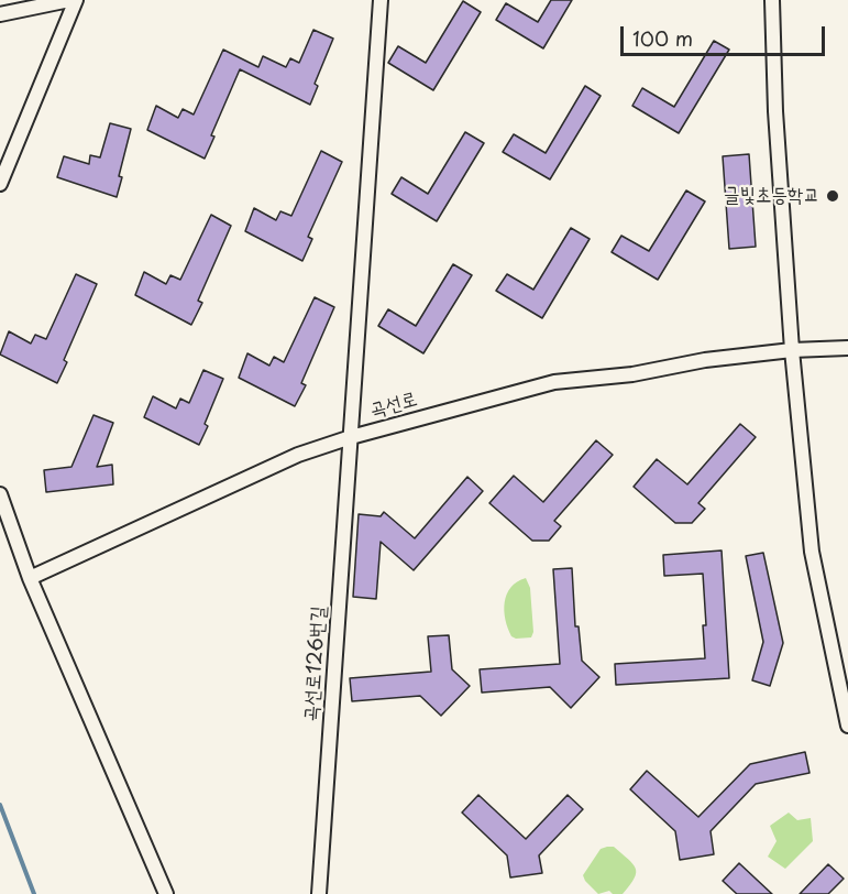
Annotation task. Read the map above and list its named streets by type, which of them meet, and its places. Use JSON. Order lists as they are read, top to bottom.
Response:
{
  "streets": {
    "street": ["곡선로", "곡선로126번길"]
  },
  "crossings": [
    ["곡선로", "곡선로126번길"]
  ],
  "places": ["글빛초등학교"],
  "scale_bar": "100 m"
}
